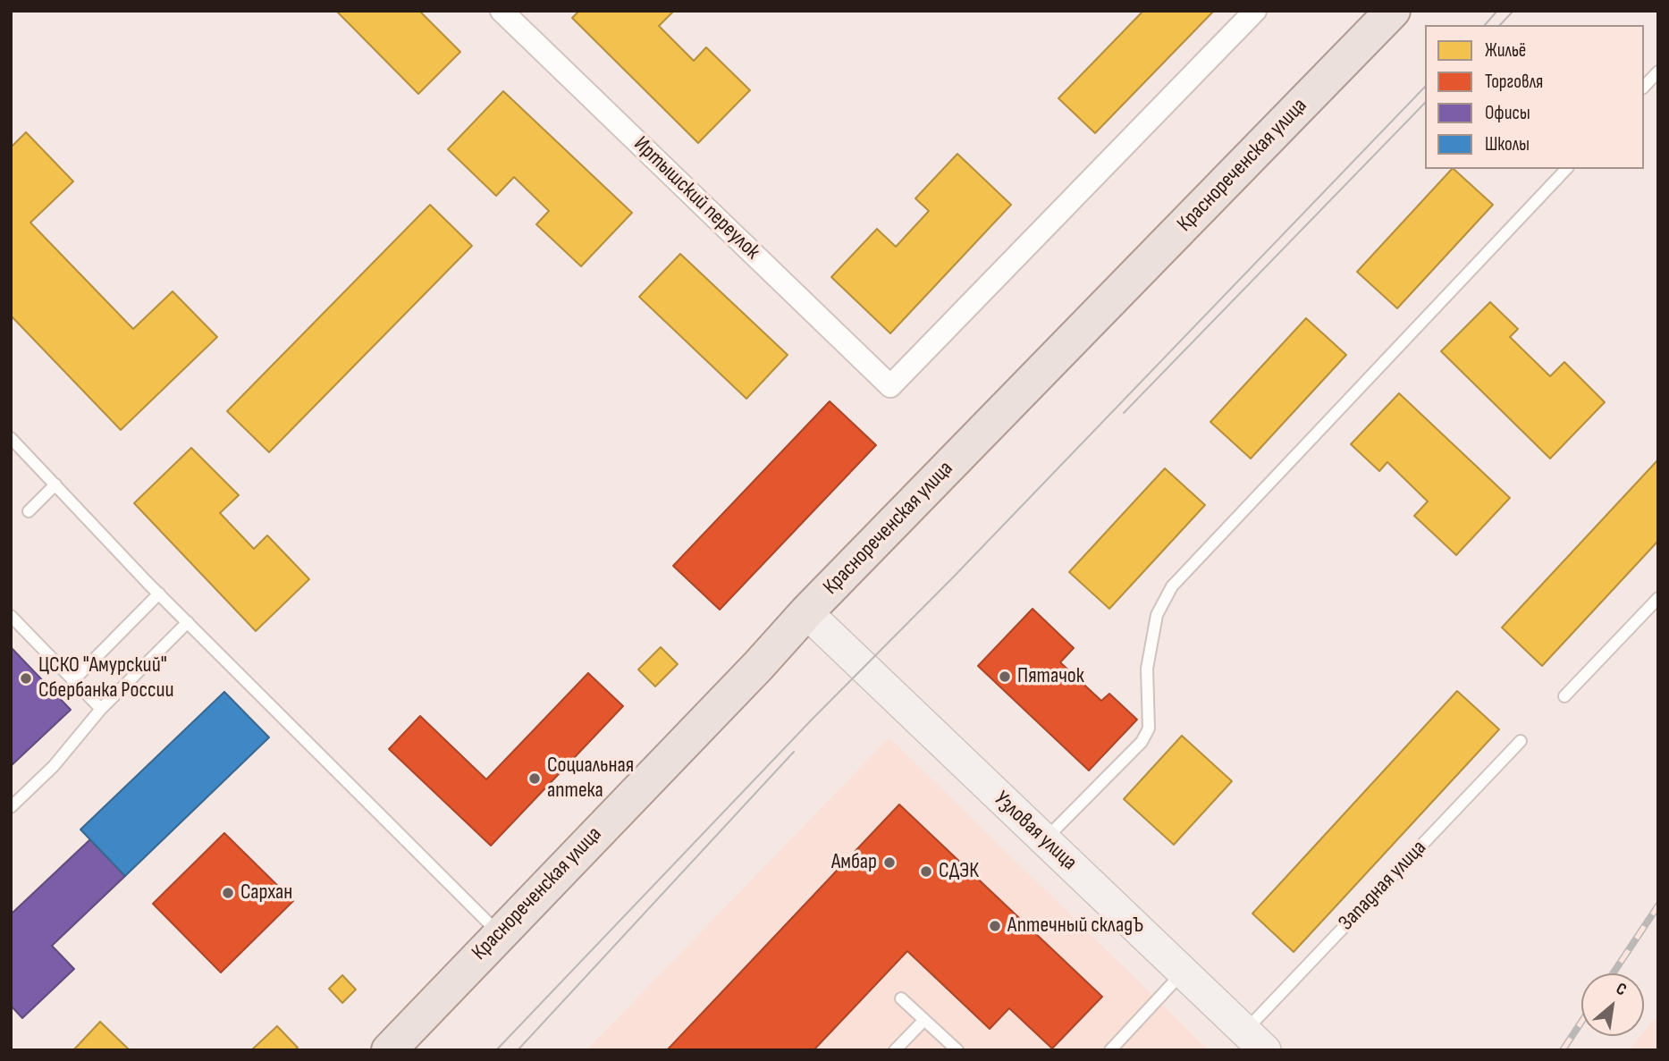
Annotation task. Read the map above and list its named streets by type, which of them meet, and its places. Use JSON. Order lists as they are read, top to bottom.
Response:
{
  "streets": {
    "main road": ["Краснореченская улица"],
    "street": ["Иртышский переулок", "Узловая улица"],
    "lane": ["Западная улица"]
  },
  "crossings": [
    ["Краснореченская улица", "Узловая улица"],
    ["Узловая улица", "Западная улица"]
  ],
  "places": [
    "Пятачок",
    "ЦСКО \"Амурский\" Сбербанка России",
    "Социальная аптека",
    "Амбар",
    "СДЭК",
    "Сархан",
    "Аптечный складЪ"
  ],
  "legend": [
    "Жильё",
    "Торговля",
    "Офисы",
    "Школы"
  ],
  "north": "top right"
}
